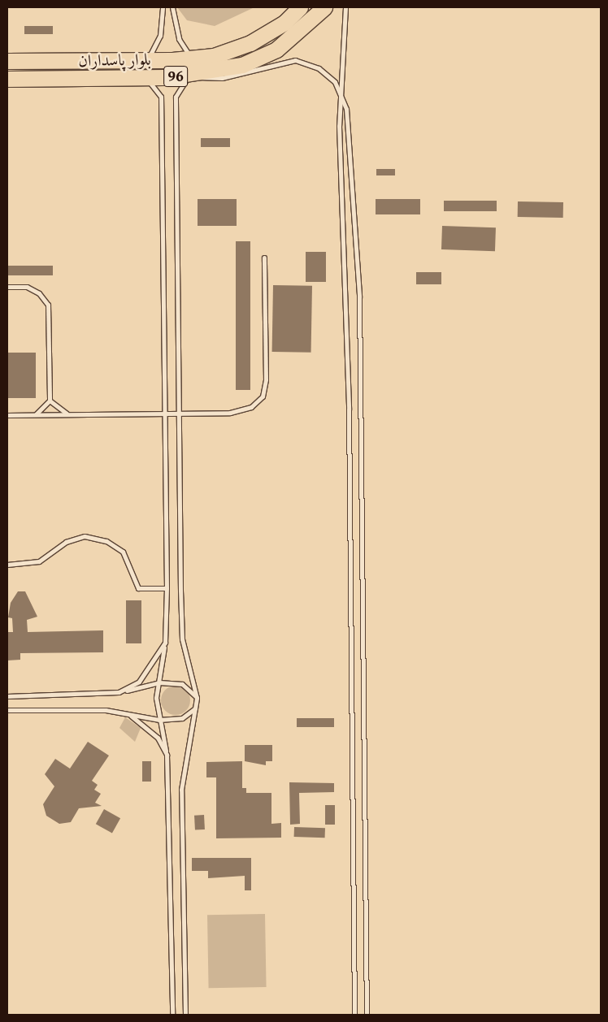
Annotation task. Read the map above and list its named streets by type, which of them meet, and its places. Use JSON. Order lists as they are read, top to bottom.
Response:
{
  "streets": {
    "highway": ["بلوار پاسداران", "96"]
  }
}
